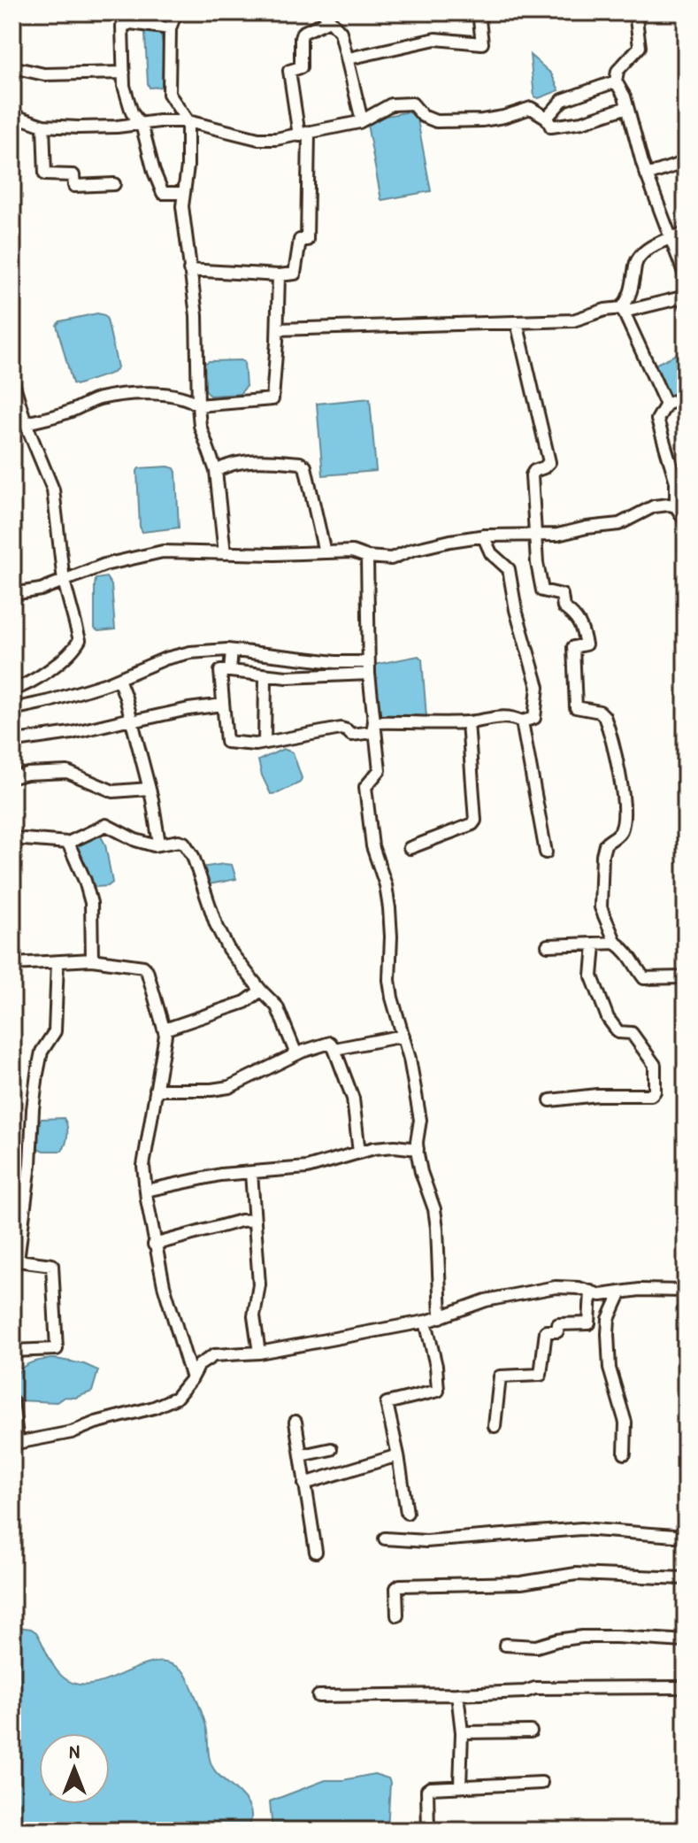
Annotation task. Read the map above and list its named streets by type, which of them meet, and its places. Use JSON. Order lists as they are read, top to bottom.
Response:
{
  "north": "top"
}
